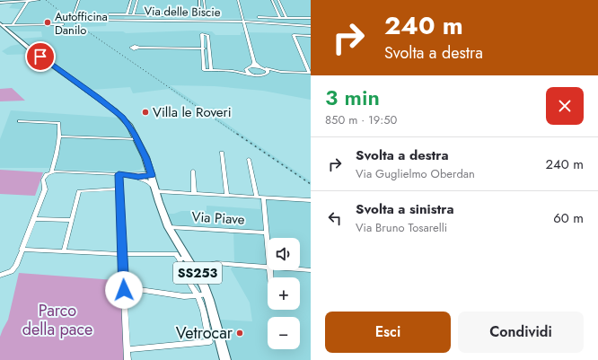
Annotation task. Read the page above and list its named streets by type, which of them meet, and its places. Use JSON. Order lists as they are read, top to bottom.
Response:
{
  "streets": {
    "main road": ["SS253"],
    "street": ["Via delle Biscie", "Via Piave"]
  },
  "crossings": [
    ["Via Piave", "SS253"]
  ],
  "parks": ["Parco della pace"],
  "places": ["Autofficina Danilo", "Villa le Roveri", "Vetrocar"],
  "page": {
    "turn": ["240 m", "Svolta a destra"],
    "heading": ["3 min", "850 m · 19:50"],
    "list": [
      {
        "name": "Svolta a destra",
        "note": "Via Guglielmo Oberdan",
        "value": "240 m"
      },
      {
        "name": "Svolta a sinistra",
        "note": "Via Bruno Tosarelli",
        "value": "60 m"
      }
    ],
    "map_buttons": ["+", "−"],
    "buttons": ["Esci", "Condividi"]
  }
}
